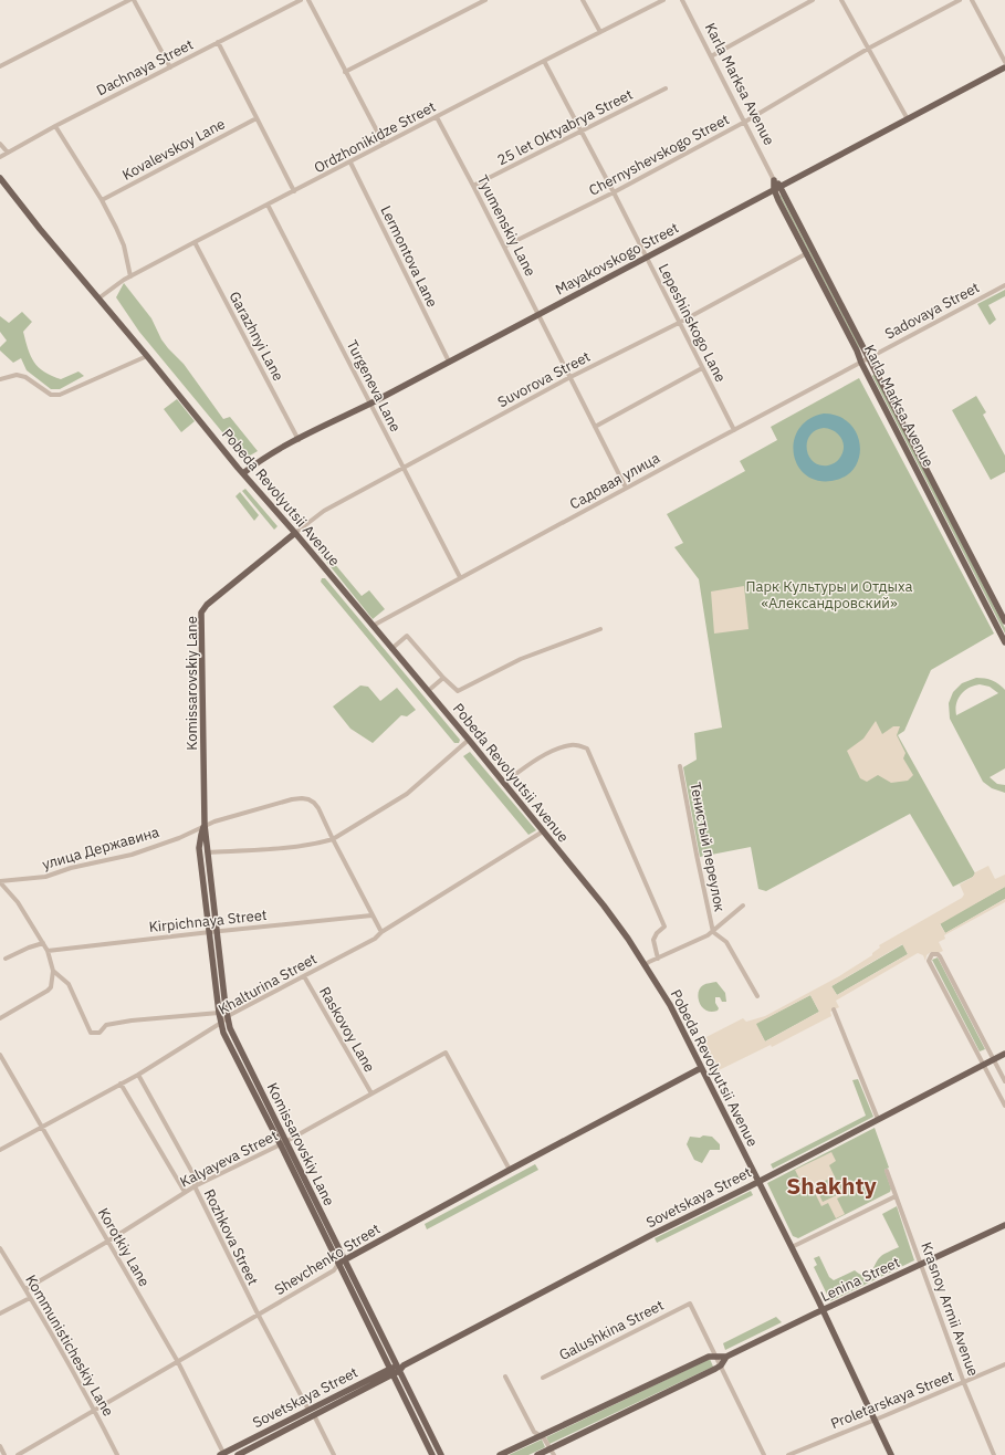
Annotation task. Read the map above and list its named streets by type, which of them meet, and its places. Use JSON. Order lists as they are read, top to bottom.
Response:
{
  "streets": {
    "main road": [
      "Karla Marksa Avenue",
      "Mayakovskogo Street",
      "Pobeda Revolyutsii Avenue",
      "Komissarovskiy Lane",
      "Sovetskaya Street",
      "Shevchenko Street",
      "Lenina Street"
    ],
    "street": [
      "Dachnaya Street",
      "25 let Oktyabrya Street",
      "Ordzhonikidze Street",
      "Kovalevskoy Lane",
      "Chernyshevskogo Street",
      "Tyumenskiy Lane",
      "Lermontova Lane",
      "Sadovaya Street",
      "Lepeshinskogo Lane",
      "Garazhnyi Lane",
      "Suvorova Street",
      "Turgeneva Lane",
      "Садовая улица",
      "Тенистый переулок",
      "улица Державина",
      "Kirpichnaya Street",
      "Khalturina Street",
      "Raskovoy Lane",
      "Kalyayeva Street",
      "Rozhkova Street",
      "Korotkiy Lane",
      "Krasnoy Armii Avenue",
      "Galushkina Street",
      "Kommunisticheskiy Lane",
      "Proletarskaya Street"
    ]
  },
  "crossings": [
    ["Karla Marksa Avenue", "Chernyshevskogo Street"],
    ["Karla Marksa Avenue", "Mayakovskogo Street"],
    ["Karla Marksa Avenue", "Sadovaya Street"],
    ["Karla Marksa Avenue", "Suvorova Street"],
    ["Karla Marksa Avenue", "Садовая улица"],
    ["25 let Oktyabrya Street", "Tyumenskiy Lane"],
    ["25 let Oktyabrya Street", "Lepeshinskogo Lane"],
    ["Ordzhonikidze Street", "Tyumenskiy Lane"],
    ["Ordzhonikidze Street", "Lermontova Lane"],
    ["Ordzhonikidze Street", "Lepeshinskogo Lane"],
    ["Ordzhonikidze Street", "Garazhnyi Lane"],
    ["Ordzhonikidze Street", "Turgeneva Lane"],
    ["Ordzhonikidze Street", "Pobeda Revolyutsii Avenue"],
    ["Chernyshevskogo Street", "Tyumenskiy Lane"],
    ["Chernyshevskogo Street", "Lepeshinskogo Lane"],
    ["Tyumenskiy Lane", "Mayakovskogo Street"],
    ["Tyumenskiy Lane", "Suvorova Street"],
    ["Tyumenskiy Lane", "Садовая улица"],
    ["Lermontova Lane", "Mayakovskogo Street"],
    ["Mayakovskogo Street", "Lepeshinskogo Lane"],
    ["Mayakovskogo Street", "Garazhnyi Lane"],
    ["Mayakovskogo Street", "Turgeneva Lane"],
    ["Mayakovskogo Street", "Pobeda Revolyutsii Avenue"],
    ["Sadovaya Street", "Садовая улица"],
    ["Lepeshinskogo Lane", "Suvorova Street"],
    ["Lepeshinskogo Lane", "Садовая улица"],
    ["Suvorova Street", "Turgeneva Lane"],
    ["Suvorova Street", "Pobeda Revolyutsii Avenue"],
    ["Suvorova Street", "Komissarovskiy Lane"],
    ["Turgeneva Lane", "Садовая улица"],
    ["Садовая улица", "Pobeda Revolyutsii Avenue"],
    ["Pobeda Revolyutsii Avenue", "Komissarovskiy Lane"],
    ["Pobeda Revolyutsii Avenue", "Khalturina Street"],
    ["Pobeda Revolyutsii Avenue", "Sovetskaya Street"],
    ["Pobeda Revolyutsii Avenue", "Shevchenko Street"],
    ["Pobeda Revolyutsii Avenue", "Lenina Street"],
    ["Pobeda Revolyutsii Avenue", "Proletarskaya Street"],
    ["Komissarovskiy Lane", "улица Державина"],
    ["Komissarovskiy Lane", "Kirpichnaya Street"],
    ["Komissarovskiy Lane", "Khalturina Street"],
    ["Komissarovskiy Lane", "Kalyayeva Street"],
    ["Komissarovskiy Lane", "Sovetskaya Street"],
    ["Komissarovskiy Lane", "Shevchenko Street"],
    ["улица Державина", "Kirpichnaya Street"],
    ["улица Державина", "Khalturina Street"],
    ["Khalturina Street", "Raskovoy Lane"],
    ["Khalturina Street", "Rozhkova Street"],
    ["Khalturina Street", "Korotkiy Lane"],
    ["Raskovoy Lane", "Kalyayeva Street"],
    ["Kalyayeva Street", "Rozhkova Street"],
    ["Kalyayeva Street", "Korotkiy Lane"],
    ["Kalyayeva Street", "Shevchenko Street"],
    ["Kalyayeva Street", "Kommunisticheskiy Lane"],
    ["Sovetskaya Street", "Rozhkova Street"],
    ["Sovetskaya Street", "Korotkiy Lane"],
    ["Rozhkova Street", "Shevchenko Street"],
    ["Korotkiy Lane", "Shevchenko Street"],
    ["Shevchenko Street", "Kommunisticheskiy Lane"],
    ["Lenina Street", "Krasnoy Armii Avenue"],
    ["Krasnoy Armii Avenue", "Proletarskaya Street"]
  ],
  "districts": ["Shakhty"],
  "parks": ["Парк Культуры и Отдыха «Александровский»"]
}
